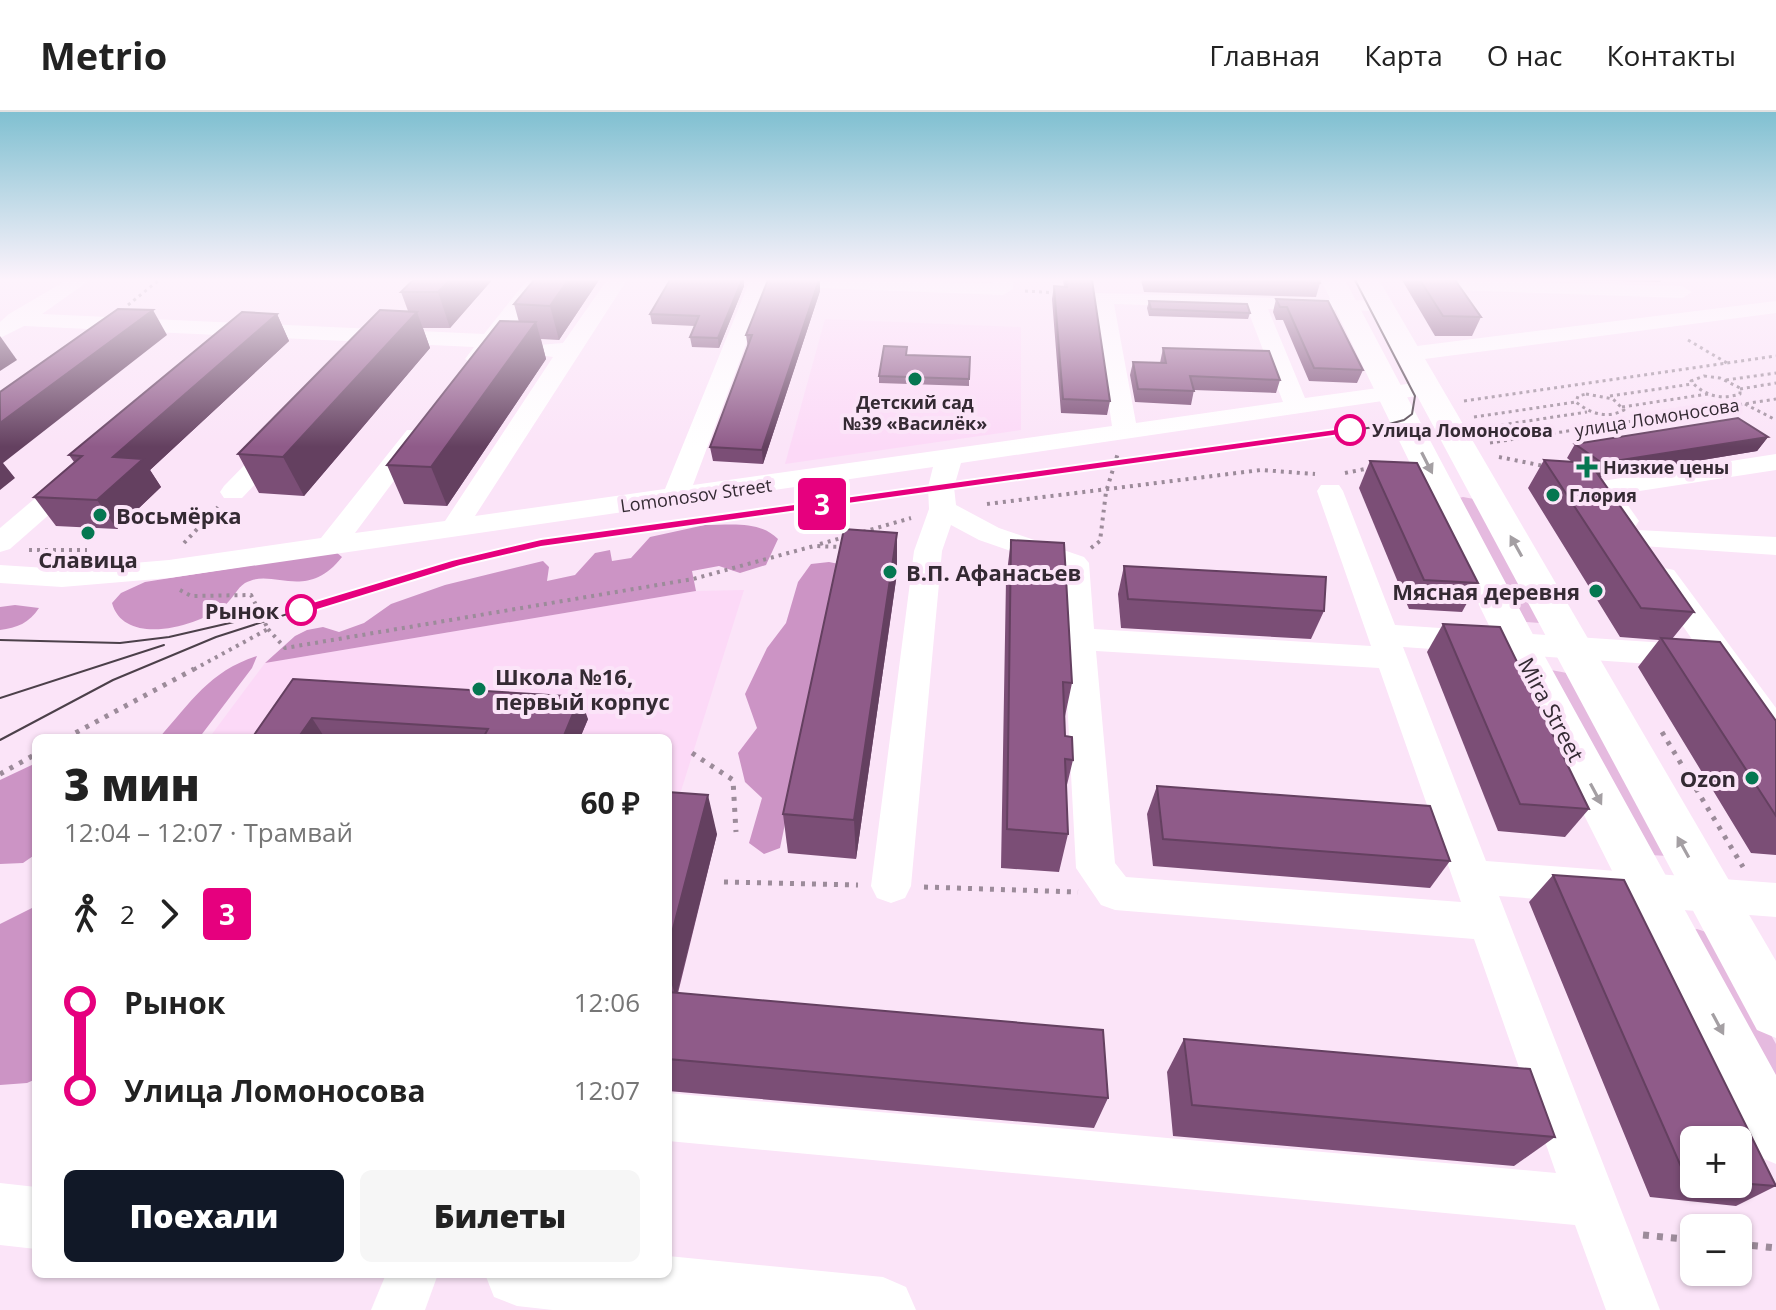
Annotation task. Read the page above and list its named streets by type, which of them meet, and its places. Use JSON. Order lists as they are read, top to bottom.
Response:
{
  "streets": {
    "main road": ["Mira Street"],
    "street": ["Lomonosov Street"],
    "path": ["улица Ломоносова"]
  },
  "crossings": [
    ["улица Ломоносова", "Lomonosov Street"],
    ["улица Ломоносова", "Mira Street"],
    ["Lomonosov Street", "Mira Street"]
  ],
  "places": {
    "other": [
      "Детский сад №39 «Василёк»",
      "Улица Ломоносова",
      "Глория",
      "Восьмёрка",
      "Славица",
      "В.П. Афанасьев",
      "Мясная деревня",
      "Рынок",
      "Школа №16, первый корпус",
      "Ozon"
    ],
    "health": ["Низкие цены"]
  },
  "lines": ["tram line 3"],
  "page": {
    "header": "Metrio",
    "nav": [
      "Главная",
      "Карта",
      "О нас",
      "Контакты"
    ],
    "on_map": "3",
    "heading": ["3 мин", "12:04 – 12:07 · Трамвай", "60 ₽"],
    "legs": ["2", "3"],
    "list": [
      {
        "name": "Рынок",
        "value": "12:06"
      },
      {
        "name": "Улица Ломоносова",
        "value": "12:07"
      }
    ],
    "map_buttons": ["+", "−"],
    "buttons": ["Поехали", "Билеты"]
  }
}
